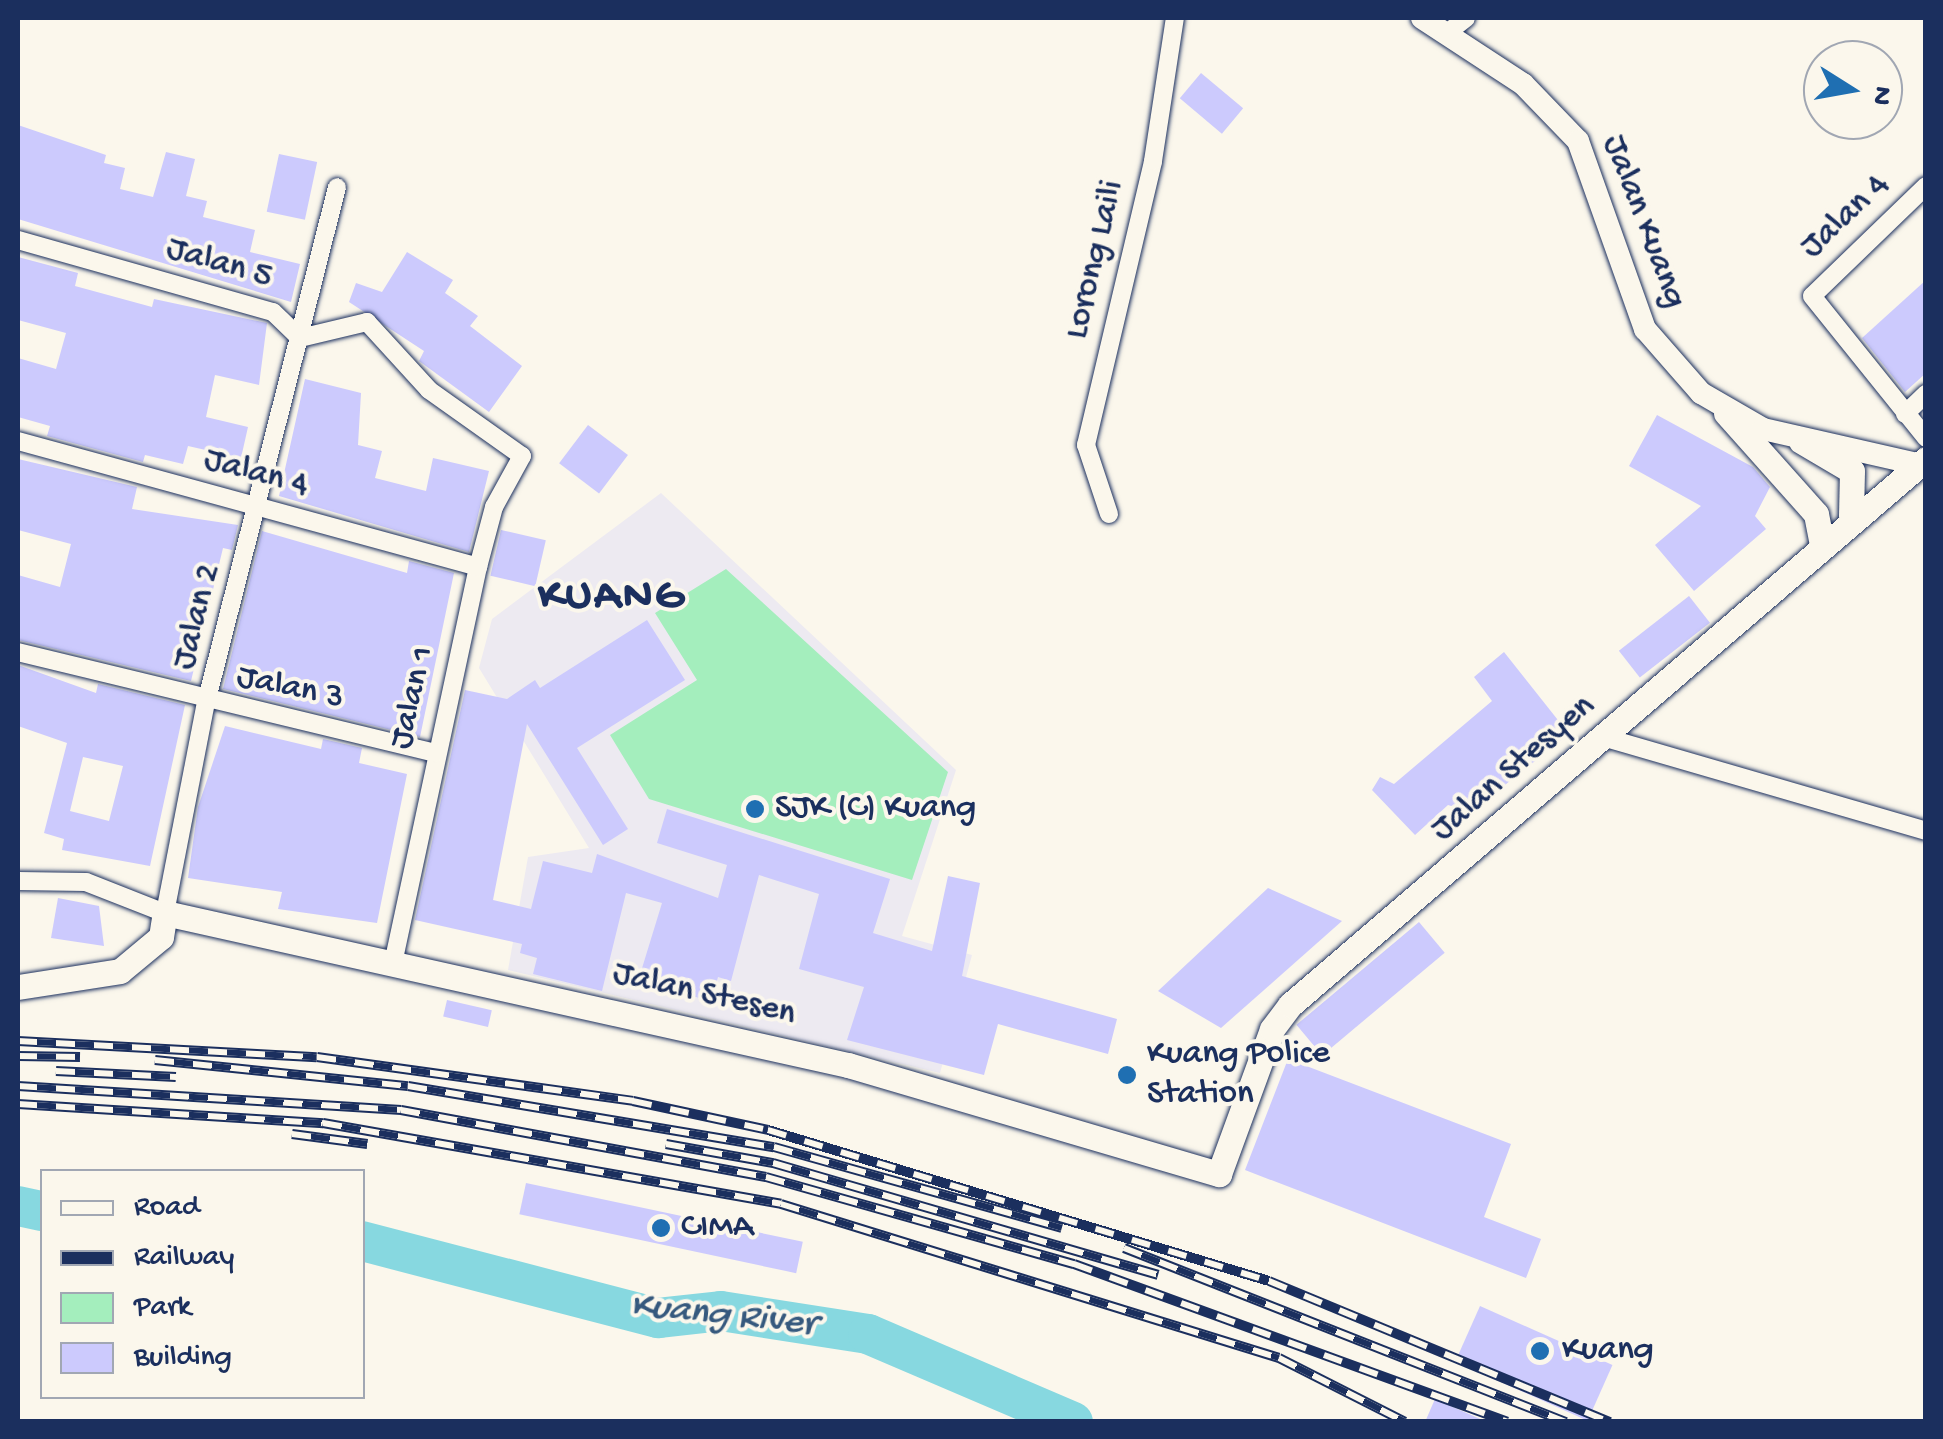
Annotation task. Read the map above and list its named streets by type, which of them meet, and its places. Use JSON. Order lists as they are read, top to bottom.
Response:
{
  "streets": {
    "main road": ["Jalan Stesyen", "Jalan Stesen"],
    "street": [
      "Jalan 4",
      "Jalan Kuang",
      "Lorong Laili",
      "Jalan 5",
      "Jalan 2",
      "Jalan 3",
      "Jalan 1"
    ]
  },
  "crossings": [
    ["Jalan 4", "Jalan 2"],
    ["Jalan 4", "Jalan 1"],
    ["Jalan Kuang", "Jalan Stesyen"],
    ["Jalan 5", "Jalan 2"],
    ["Jalan 5", "Jalan 1"],
    ["Jalan 2", "Jalan 3"],
    ["Jalan 2", "Jalan Stesen"],
    ["Jalan 3", "Jalan 1"],
    ["Jalan 1", "Jalan Stesen"],
    ["Jalan Stesyen", "Jalan Stesen"]
  ],
  "districts": ["KUANG"],
  "water": ["Kuang River"],
  "places": [
    "SJK (C) Kuang",
    "Kuang Police Station",
    "CIMA",
    "Kuang"
  ],
  "legend": [
    "Road",
    "Railway",
    "Park",
    "Building"
  ],
  "north": "right"
}
